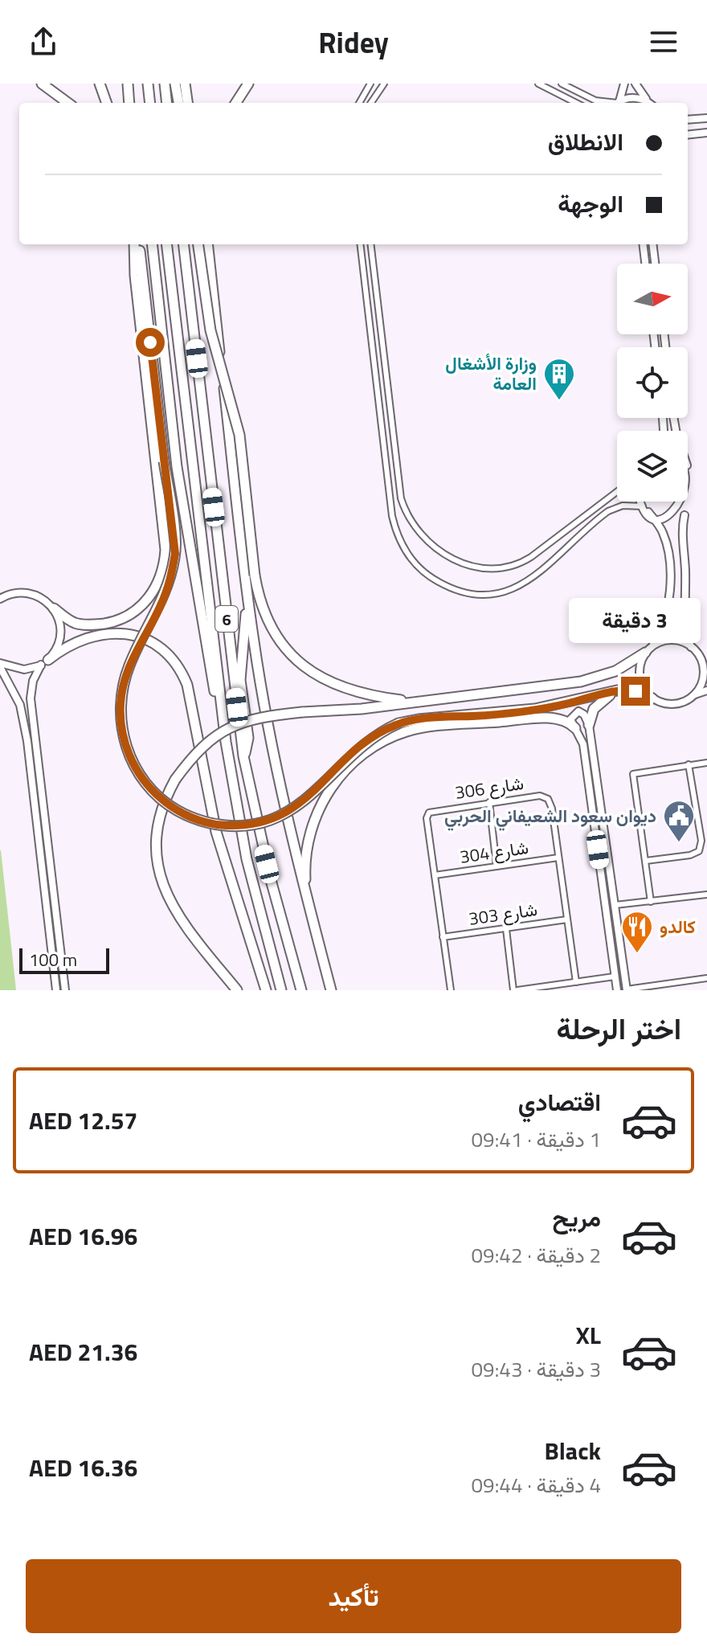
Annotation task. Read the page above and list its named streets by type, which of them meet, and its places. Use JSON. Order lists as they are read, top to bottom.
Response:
{
  "streets": {
    "highway": ["6"],
    "street": ["شارع 306", "شارع 304", "شارع 303"]
  },
  "crossings": [
    ["شارع 306", "شارع 304"],
    ["شارع 306", "شارع 303"]
  ],
  "places": {
    "building": ["وزارة الأشغال العامة"],
    "public building": ["ديوان سعود الشعيفاني الحربي"],
    "restaurant": ["كالدو"]
  },
  "scale_bar": "100 m",
  "north": "right",
  "page": {
    "header": "Ridey",
    "banner": ["الانطلاق", "الوجهة"],
    "bubble": "3 دقيقة",
    "scale": "100 m",
    "heading": "اختر الرحلة",
    "list": [
      {
        "name": "اقتصادي",
        "note": "1 دقيقة · 09:41",
        "value": "AED 12.57"
      },
      {
        "name": "مريح",
        "note": "2 دقيقة · 09:42",
        "value": "AED 16.96"
      },
      {
        "name": "XL",
        "note": "3 دقيقة · 09:43",
        "value": "AED 21.36"
      },
      {
        "name": "Black",
        "note": "4 دقيقة · 09:44",
        "value": "AED 16.36"
      }
    ],
    "buttons": "تأكيد"
  }
}
